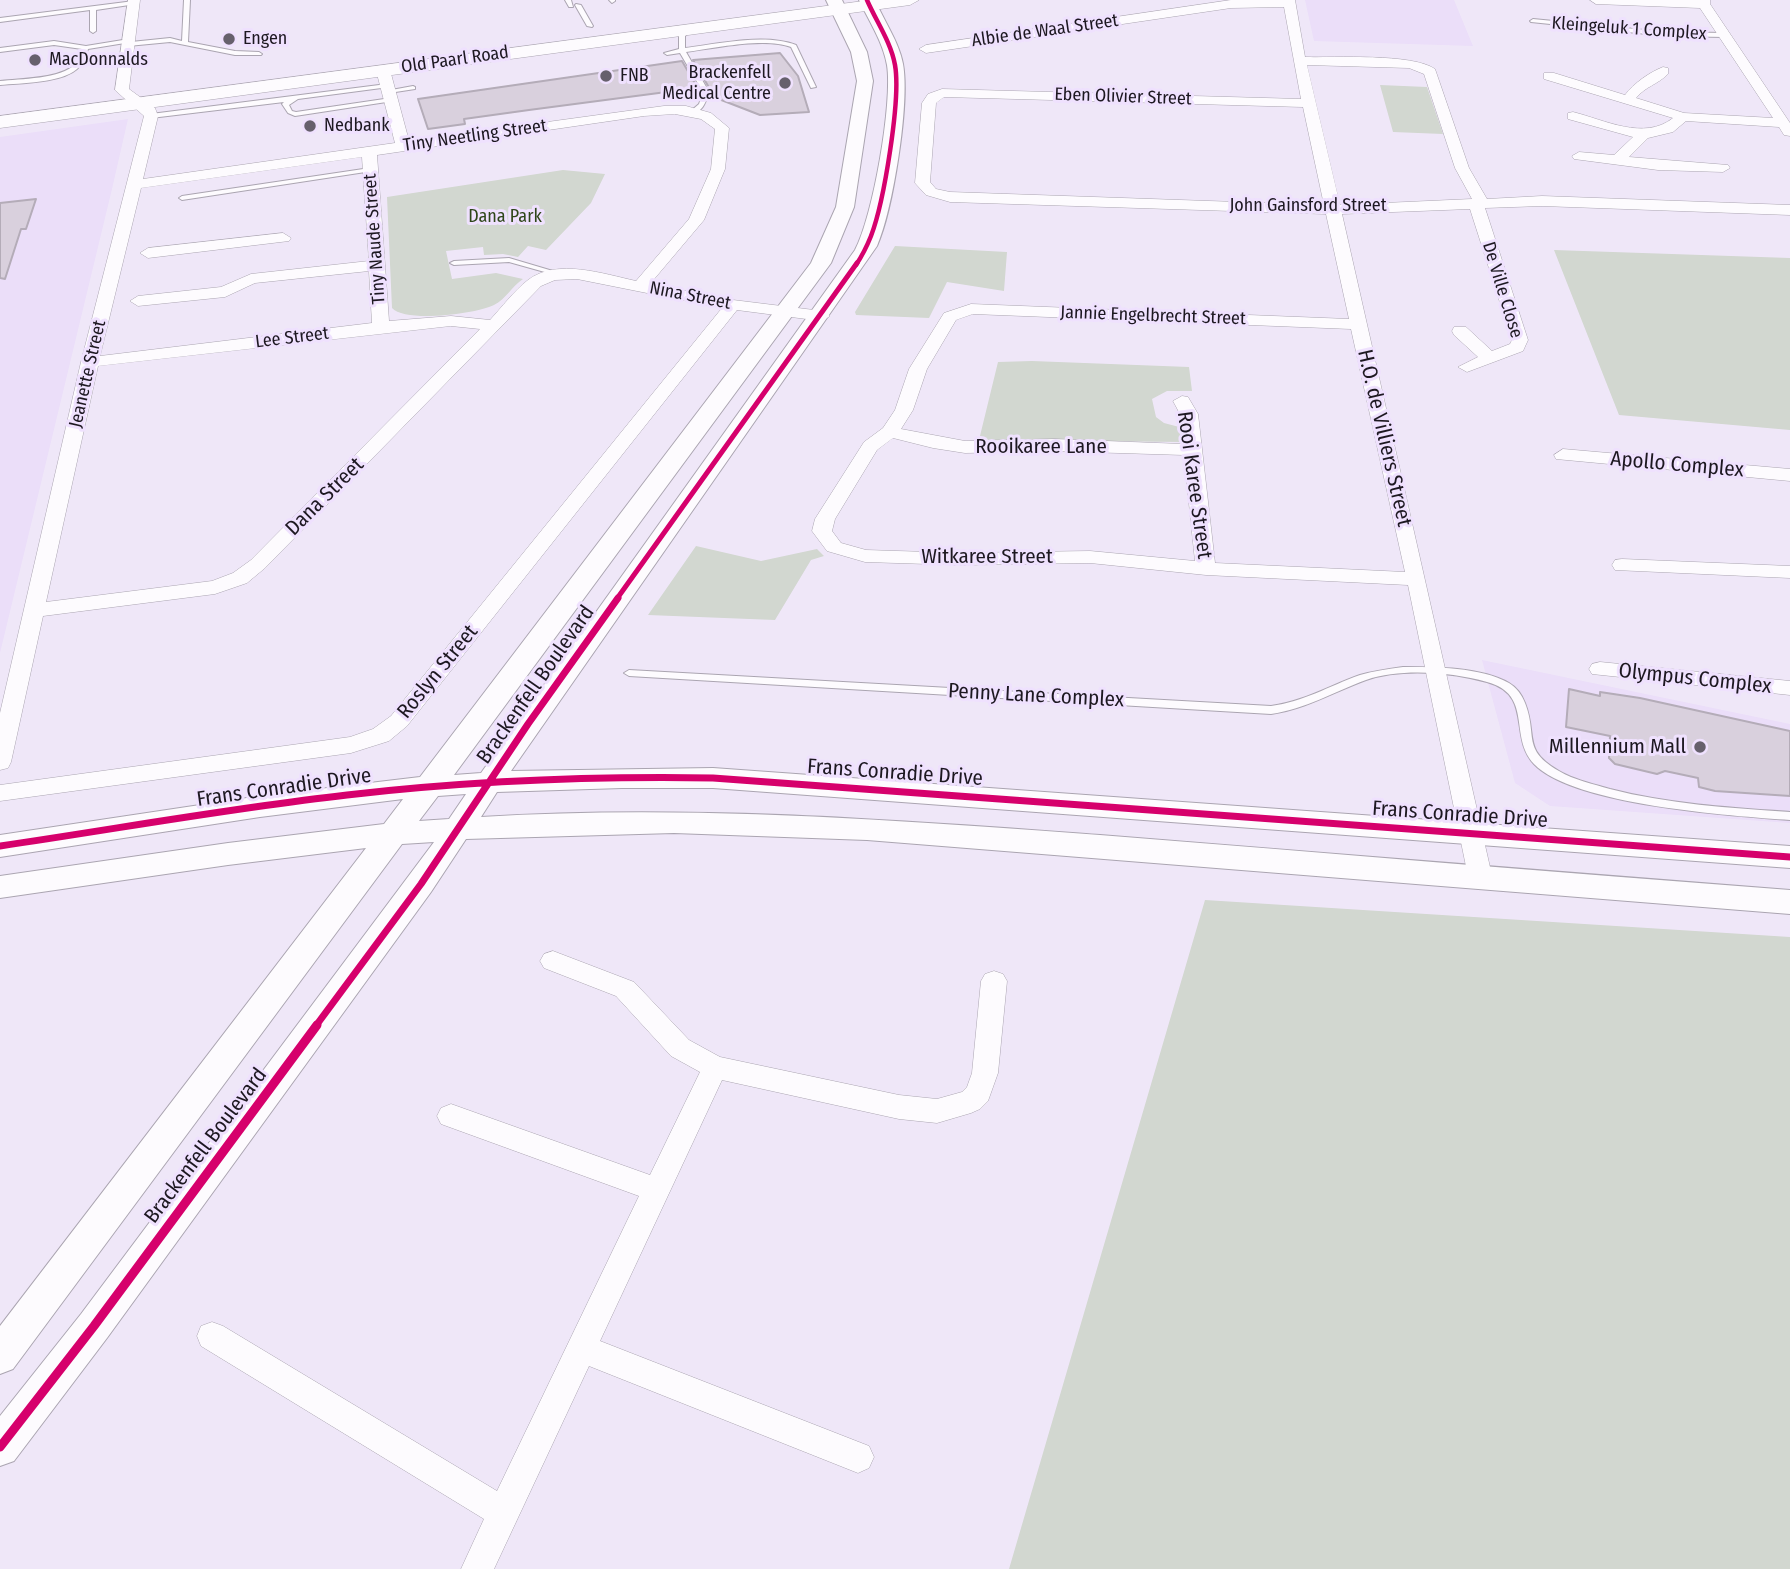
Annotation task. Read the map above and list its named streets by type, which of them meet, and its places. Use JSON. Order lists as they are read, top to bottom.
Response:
{
  "streets": {
    "main road": ["Old Paarl Road"],
    "street": [
      "Albie de Waal Street",
      "Eben Olivier Street",
      "Tiny Neetling Street",
      "John Gainsford Street",
      "Tiny Naude Street",
      "De Ville Close",
      "Nina Street",
      "Jannie Engelbrecht Street",
      "Lee Street",
      "Jeanette Street",
      "H.O. de Villiers Street",
      "Rooikaree Lane",
      "Apollo Complex",
      "Rooi Karee Street",
      "Dana Street",
      "Witkaree Street",
      "Roslyn Street",
      "Olympus Complex",
      "Brackenfell Boulevard",
      "Frans Conradie Drive"
    ],
    "lane": ["Kleingeluk 1 Complex", "Penny Lane Complex"]
  },
  "crossings": [
    ["Albie de Waal Street", "H.O. de Villiers Street"],
    ["Old Paarl Road", "Jeanette Street"],
    ["Old Paarl Road", "Brackenfell Boulevard"],
    ["Eben Olivier Street", "John Gainsford Street"],
    ["Eben Olivier Street", "H.O. de Villiers Street"],
    ["Tiny Neetling Street", "Tiny Naude Street"],
    ["Tiny Neetling Street", "Jeanette Street"],
    ["John Gainsford Street", "De Ville Close"],
    ["John Gainsford Street", "H.O. de Villiers Street"],
    ["Tiny Naude Street", "Lee Street"],
    ["Nina Street", "Dana Street"],
    ["Nina Street", "Roslyn Street"],
    ["Nina Street", "Brackenfell Boulevard"],
    ["Jannie Engelbrecht Street", "H.O. de Villiers Street"],
    ["Jannie Engelbrecht Street", "Witkaree Street"],
    ["Lee Street", "Jeanette Street"],
    ["Lee Street", "Dana Street"],
    ["Jeanette Street", "Dana Street"],
    ["H.O. de Villiers Street", "Witkaree Street"],
    ["H.O. de Villiers Street", "Penny Lane Complex"],
    ["H.O. de Villiers Street", "Frans Conradie Drive"],
    ["Rooikaree Lane", "Rooi Karee Street"],
    ["Rooikaree Lane", "Witkaree Street"],
    ["Rooi Karee Street", "Witkaree Street"],
    ["Brackenfell Boulevard", "Frans Conradie Drive"]
  ],
  "parks": ["Dana Park"],
  "places": [
    "Engen",
    "MacDonnalds",
    "FNB",
    "Brackenfell Medical Centre",
    "Nedbank",
    "Millennium Mall"
  ]
}
